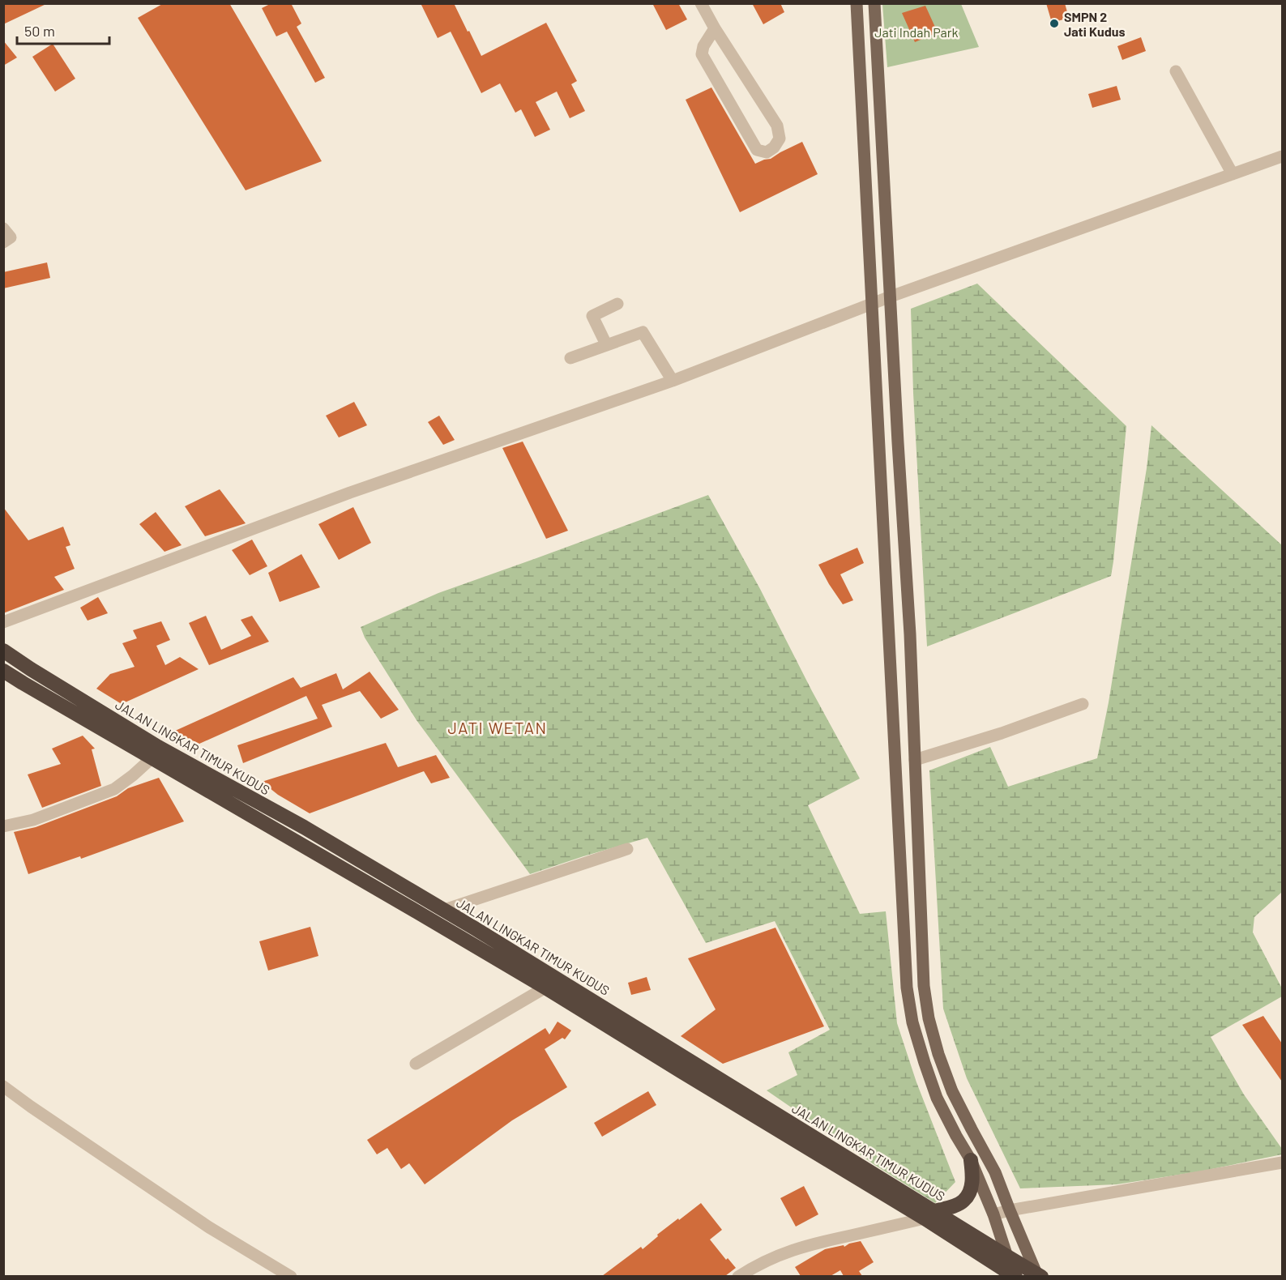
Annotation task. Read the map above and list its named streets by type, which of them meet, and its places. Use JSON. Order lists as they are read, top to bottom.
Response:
{
  "streets": {
    "highway": ["JALAN LINGKAR TIMUR KUDUS"]
  },
  "districts": ["JATI WETAN"],
  "parks": ["Jati Indah Park"],
  "places": ["SMPN 2 Jati Kudus"],
  "scale_bar": "50 m"
}
